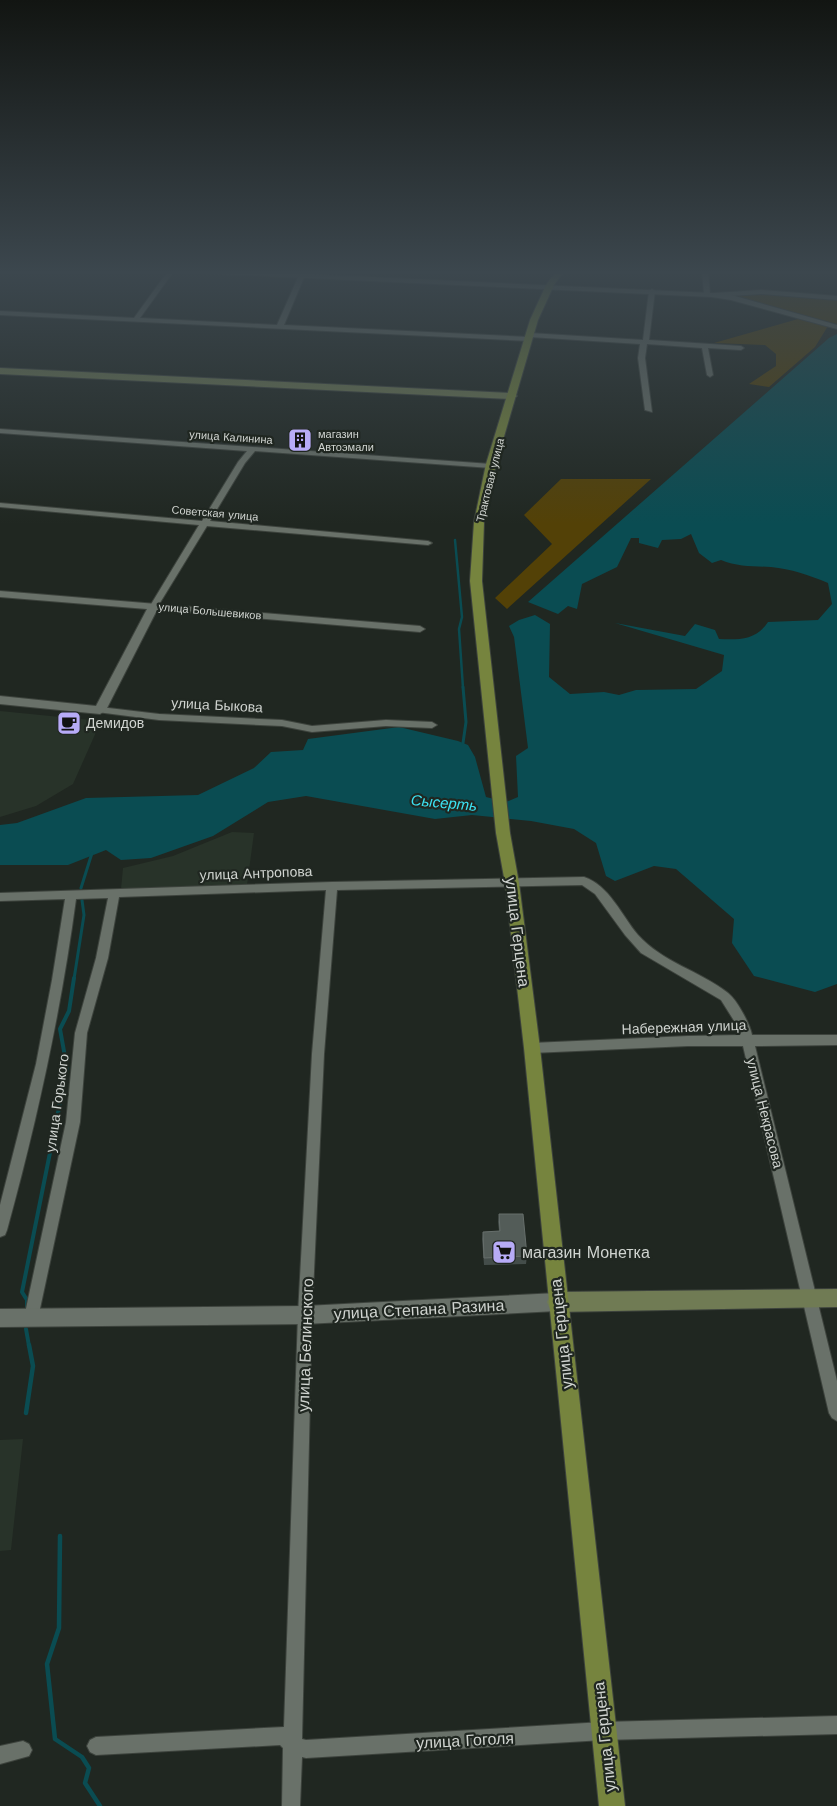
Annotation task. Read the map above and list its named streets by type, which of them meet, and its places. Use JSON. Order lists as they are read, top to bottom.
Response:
{
  "streets": {
    "main road": ["Трактовая улица", "улица Герцена", "улица Степана Разина"],
    "street": [
      "улица Калинина",
      "Советская улица",
      "улица Большевиков",
      "улица Быкова",
      "улица Антропова",
      "Набережная улица",
      "улица Горького",
      "улица Некрасова",
      "улица Белинского",
      "улица Гоголя"
    ]
  },
  "crossings": [
    ["улица Калинина", "Трактовая улица"],
    ["Трактовая улица", "улица Герцена"],
    ["улица Антропова", "улица Герцена"],
    ["улица Антропова", "улица Горького"],
    ["улица Антропова", "улица Некрасова"],
    ["улица Антропова", "улица Белинского"],
    ["улица Герцена", "Набережная улица"],
    ["улица Герцена", "улица Степана Разина"],
    ["улица Герцена", "улица Гоголя"],
    ["Набережная улица", "улица Некрасова"],
    ["улица Горького", "улица Степана Разина"],
    ["улица Некрасова", "улица Степана Разина"],
    ["улица Степана Разина", "улица Белинского"],
    ["улица Белинского", "улица Гоголя"]
  ],
  "water": ["Сысерть"],
  "places": {
    "building": ["магазин Автоэмали"],
    "cafe": ["Демидов"],
    "supermarket": ["магазин Монетка"]
  }
}
